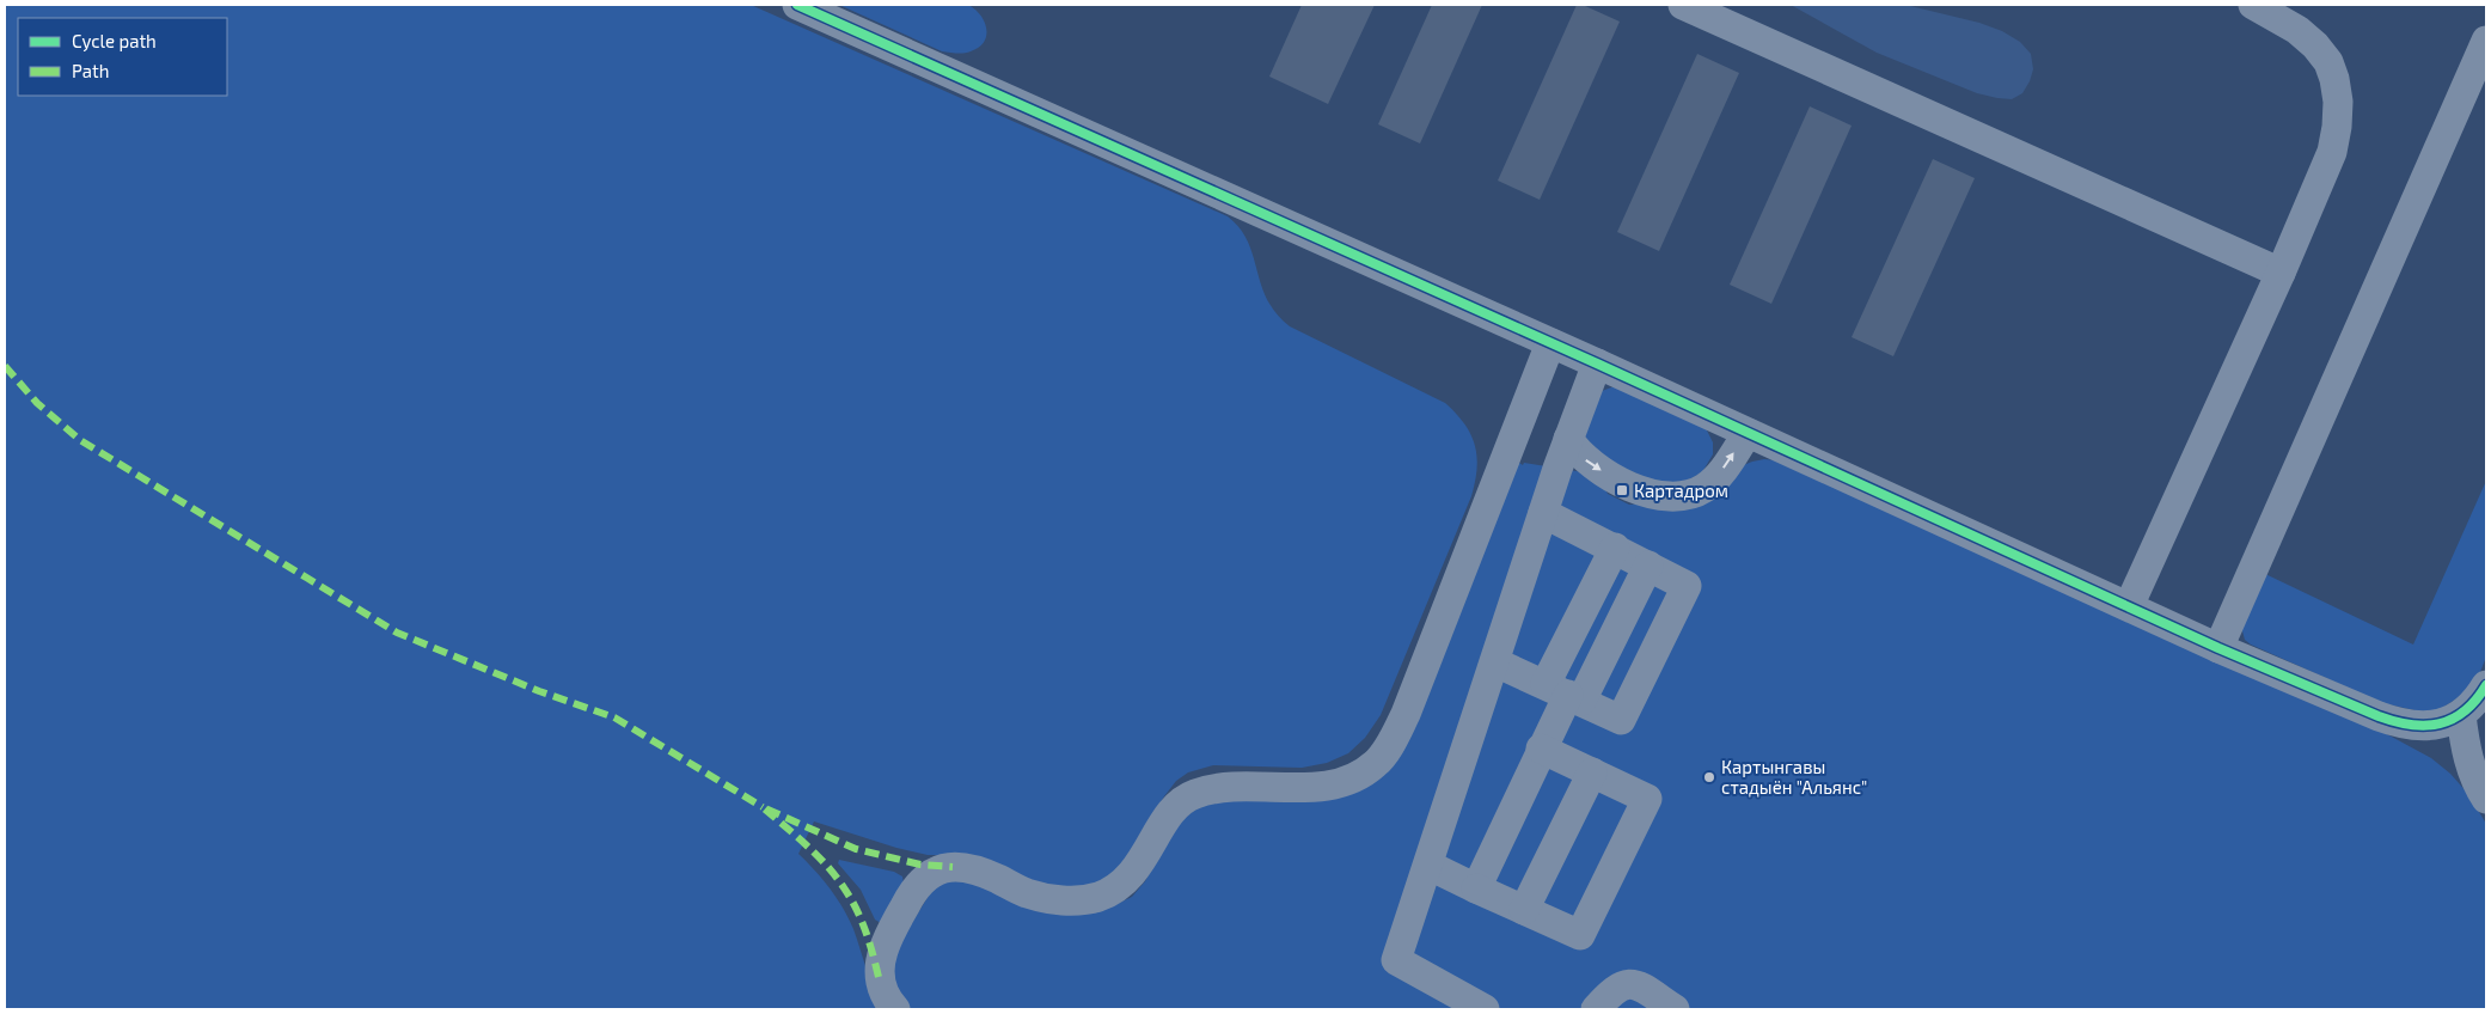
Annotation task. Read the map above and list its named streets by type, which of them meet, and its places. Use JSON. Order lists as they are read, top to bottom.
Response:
{
  "places": {
    "transit": ["Картадром"],
    "other": ["Картынгавы стадыён \"Альянс\""]
  },
  "legend": ["Cycle path", "Path"]
}
